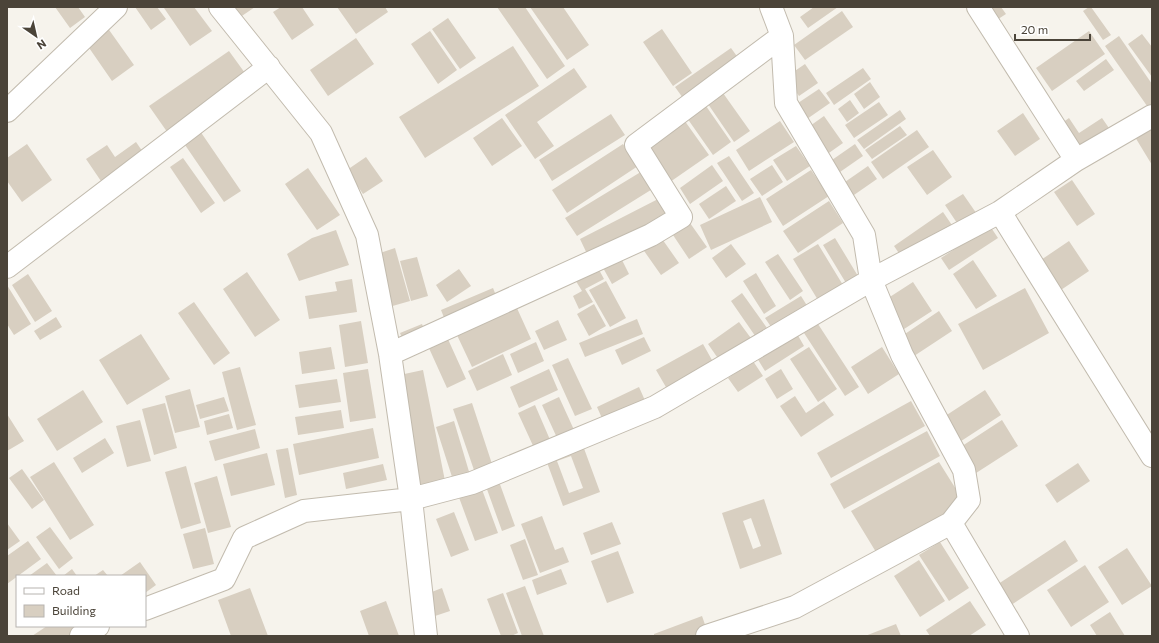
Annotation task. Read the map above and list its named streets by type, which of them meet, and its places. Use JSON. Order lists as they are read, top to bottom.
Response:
{
  "legend": ["Road", "Building"],
  "scale_bar": "20 m",
  "north": "bottom right"
}
